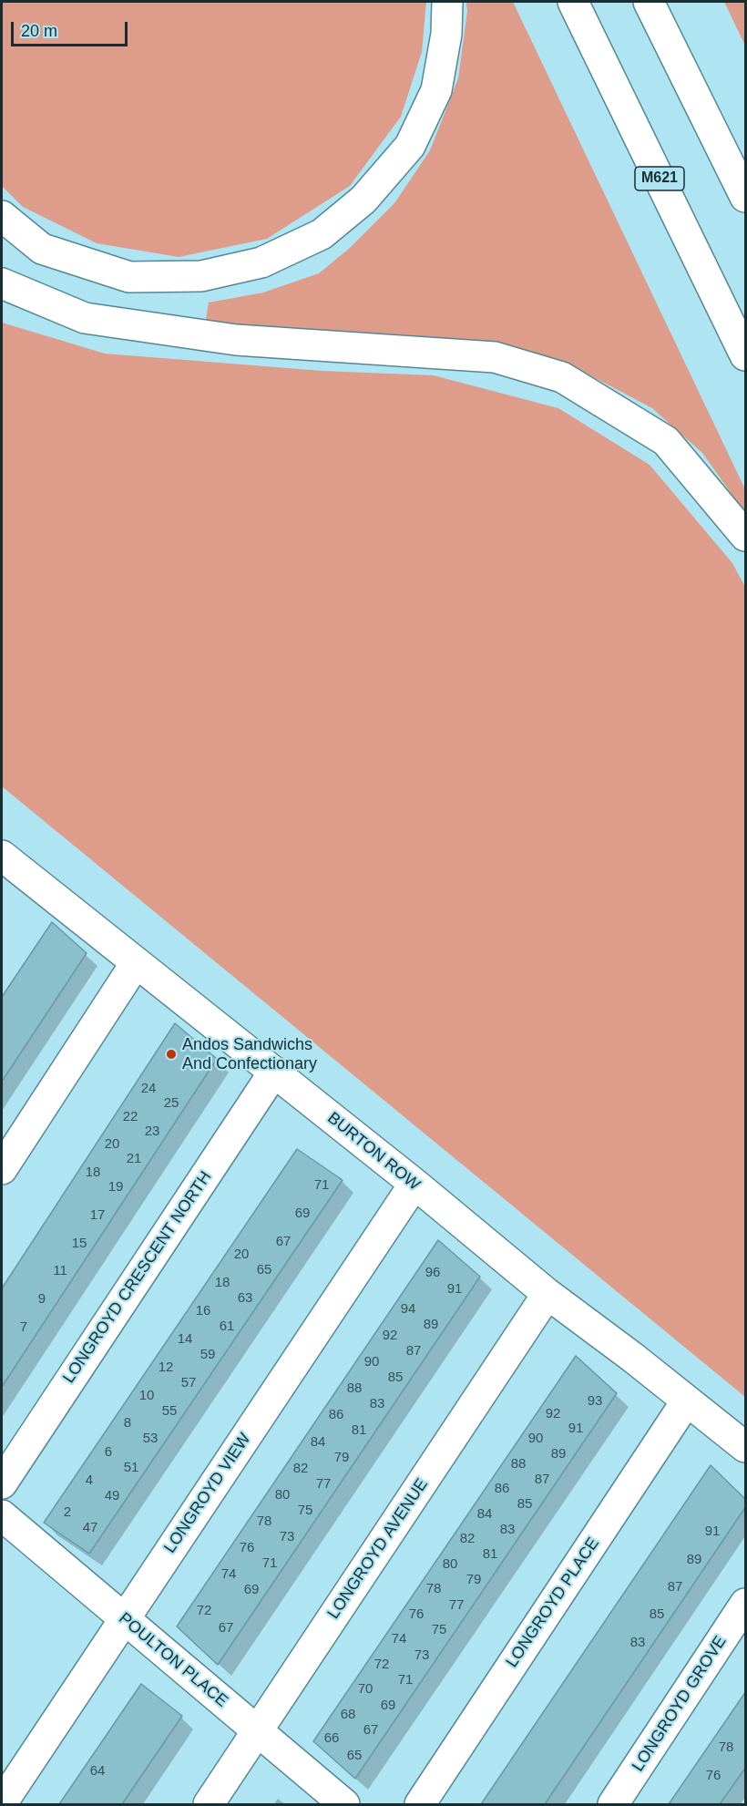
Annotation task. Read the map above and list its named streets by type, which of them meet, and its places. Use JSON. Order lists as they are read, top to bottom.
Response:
{
  "streets": {
    "main road": [
      "M621",
      "BURTON ROW",
      "LONGROYD CRESCENT NORTH",
      "LONGROYD VIEW",
      "LONGROYD AVENUE",
      "LONGROYD PLACE",
      "POULTON PLACE",
      "LONGROYD GROVE"
    ]
  },
  "crossings": [
    ["BURTON ROW", "LONGROYD CRESCENT NORTH"],
    ["BURTON ROW", "LONGROYD VIEW"],
    ["BURTON ROW", "LONGROYD AVENUE"],
    ["BURTON ROW", "LONGROYD PLACE"],
    ["LONGROYD VIEW", "POULTON PLACE"],
    ["LONGROYD AVENUE", "POULTON PLACE"]
  ],
  "places": ["Andos Sandwichs And Confectionary"],
  "house_numbers": [
    "24",
    "25",
    "22",
    "23",
    "20",
    "21",
    "18",
    "71",
    "19",
    "69",
    "17",
    "67",
    "15",
    "20",
    "65",
    "11",
    "96",
    "18",
    "91",
    "63",
    "9",
    "94",
    "16",
    "89",
    "61",
    "7",
    "92",
    "14",
    "87",
    "59",
    "90",
    "12",
    "85",
    "57",
    "88",
    "10",
    "93",
    "83",
    "55",
    "92",
    "86",
    "8",
    "91",
    "81",
    "53",
    "90",
    "84",
    "6",
    "89",
    "79",
    "88",
    "51",
    "82",
    "87",
    "4",
    "77",
    "86",
    "80",
    "49",
    "85",
    "75",
    "2",
    "84",
    "78",
    "47",
    "83",
    "91",
    "73",
    "82",
    "76",
    "81",
    "89",
    "71",
    "80",
    "74",
    "79",
    "87",
    "78",
    "69",
    "77",
    "72",
    "76",
    "85",
    "67",
    "75",
    "74",
    "83",
    "73",
    "72",
    "71",
    "70",
    "69",
    "68",
    "67",
    "66",
    "78",
    "65",
    "64",
    "76"
  ],
  "scale_bar": "20 m"
}
